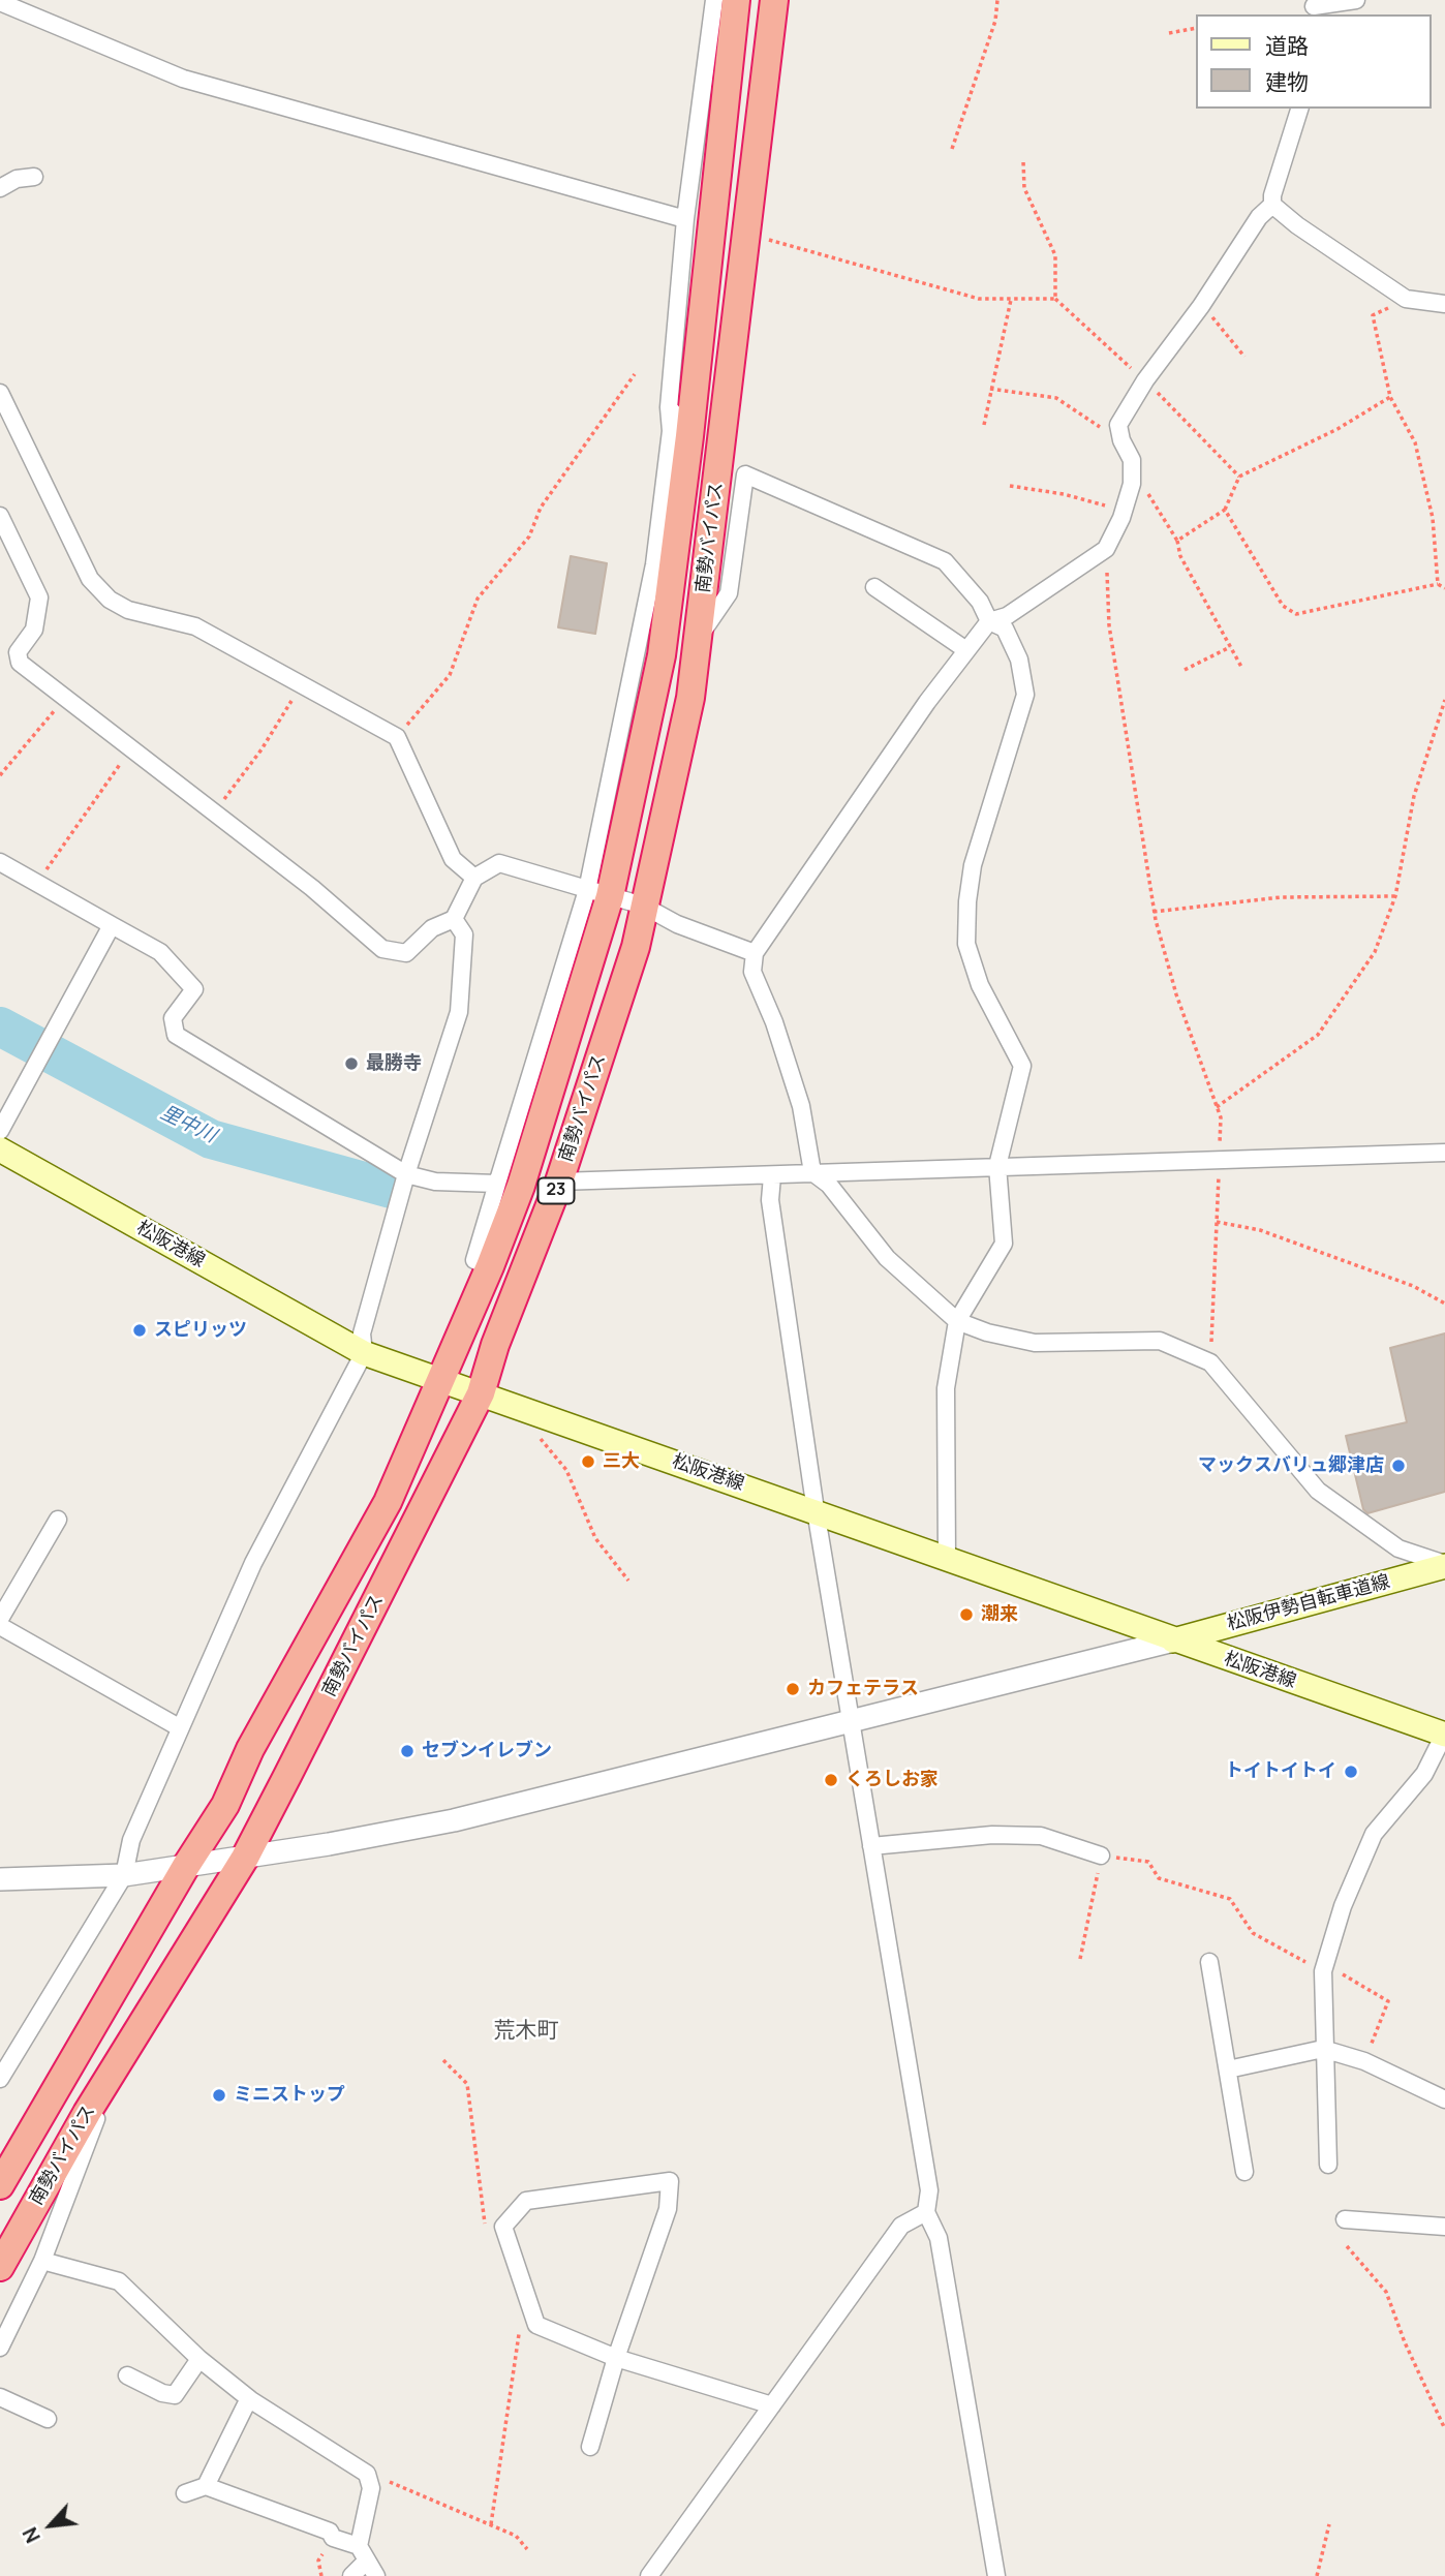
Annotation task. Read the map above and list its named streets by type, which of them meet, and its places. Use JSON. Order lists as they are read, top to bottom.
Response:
{
  "streets": {
    "highway": ["南勢バイパス", "23"],
    "main road": ["松阪港線", "松阪伊勢自転車道線"]
  },
  "crossings": [
    ["南勢バイパス", "松阪港線"],
    ["松阪港線", "松阪伊勢自転車道線"]
  ],
  "districts": ["荒木町"],
  "water": ["里中川"],
  "places": [
    "最勝寺",
    "スピリッツ",
    "三大",
    "マックスバリュ郷津店",
    "潮来",
    "カフェテラス",
    "セブンイレブン",
    "トイトイトイ",
    "くろしお家",
    "ミニストップ"
  ],
  "legend": ["道路", "建物"],
  "north": "bottom left"
}
